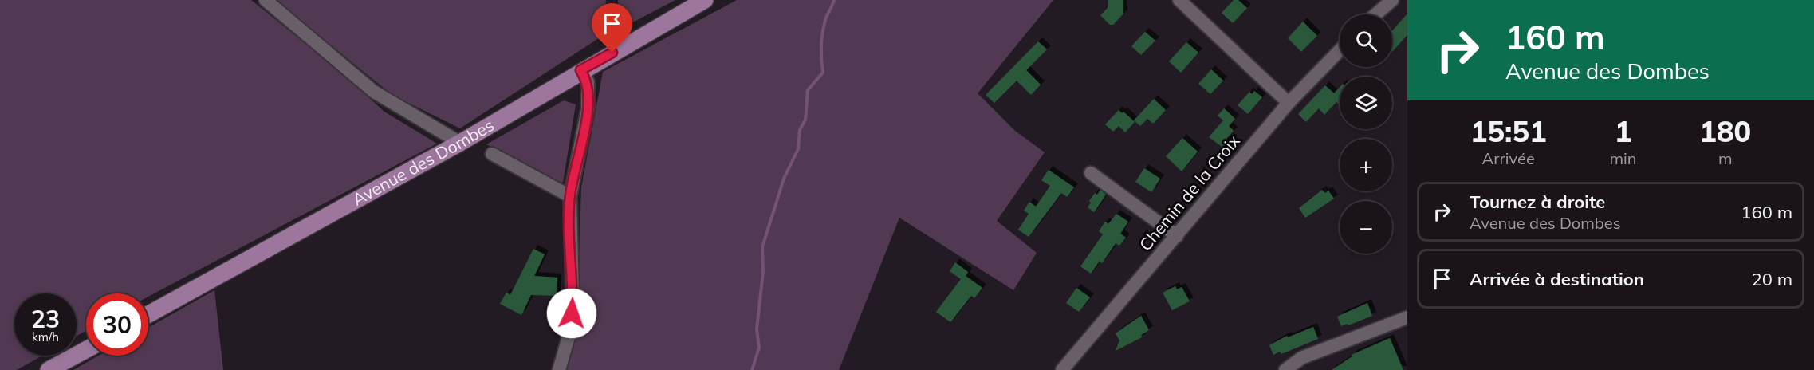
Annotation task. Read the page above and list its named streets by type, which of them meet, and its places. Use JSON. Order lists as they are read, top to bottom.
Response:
{
  "streets": {
    "main road": ["Avenue des Dombes"],
    "street": ["Chemin de la Croix"]
  },
  "page": {
    "turn": ["160 m", "Avenue des Dombes"],
    "map_buttons": ["+", "−"],
    "eta": [
      "15:51",
      "Arrivée",
      "1",
      "min",
      "180",
      "m"
    ],
    "list": [
      {
        "name": "Tournez à droite",
        "note": "Avenue des Dombes",
        "value": "160 m"
      },
      {
        "name": "Arrivée à destination",
        "value": "20 m"
      }
    ],
    "speed": "23 km/h",
    "limit": "30"
  }
}
